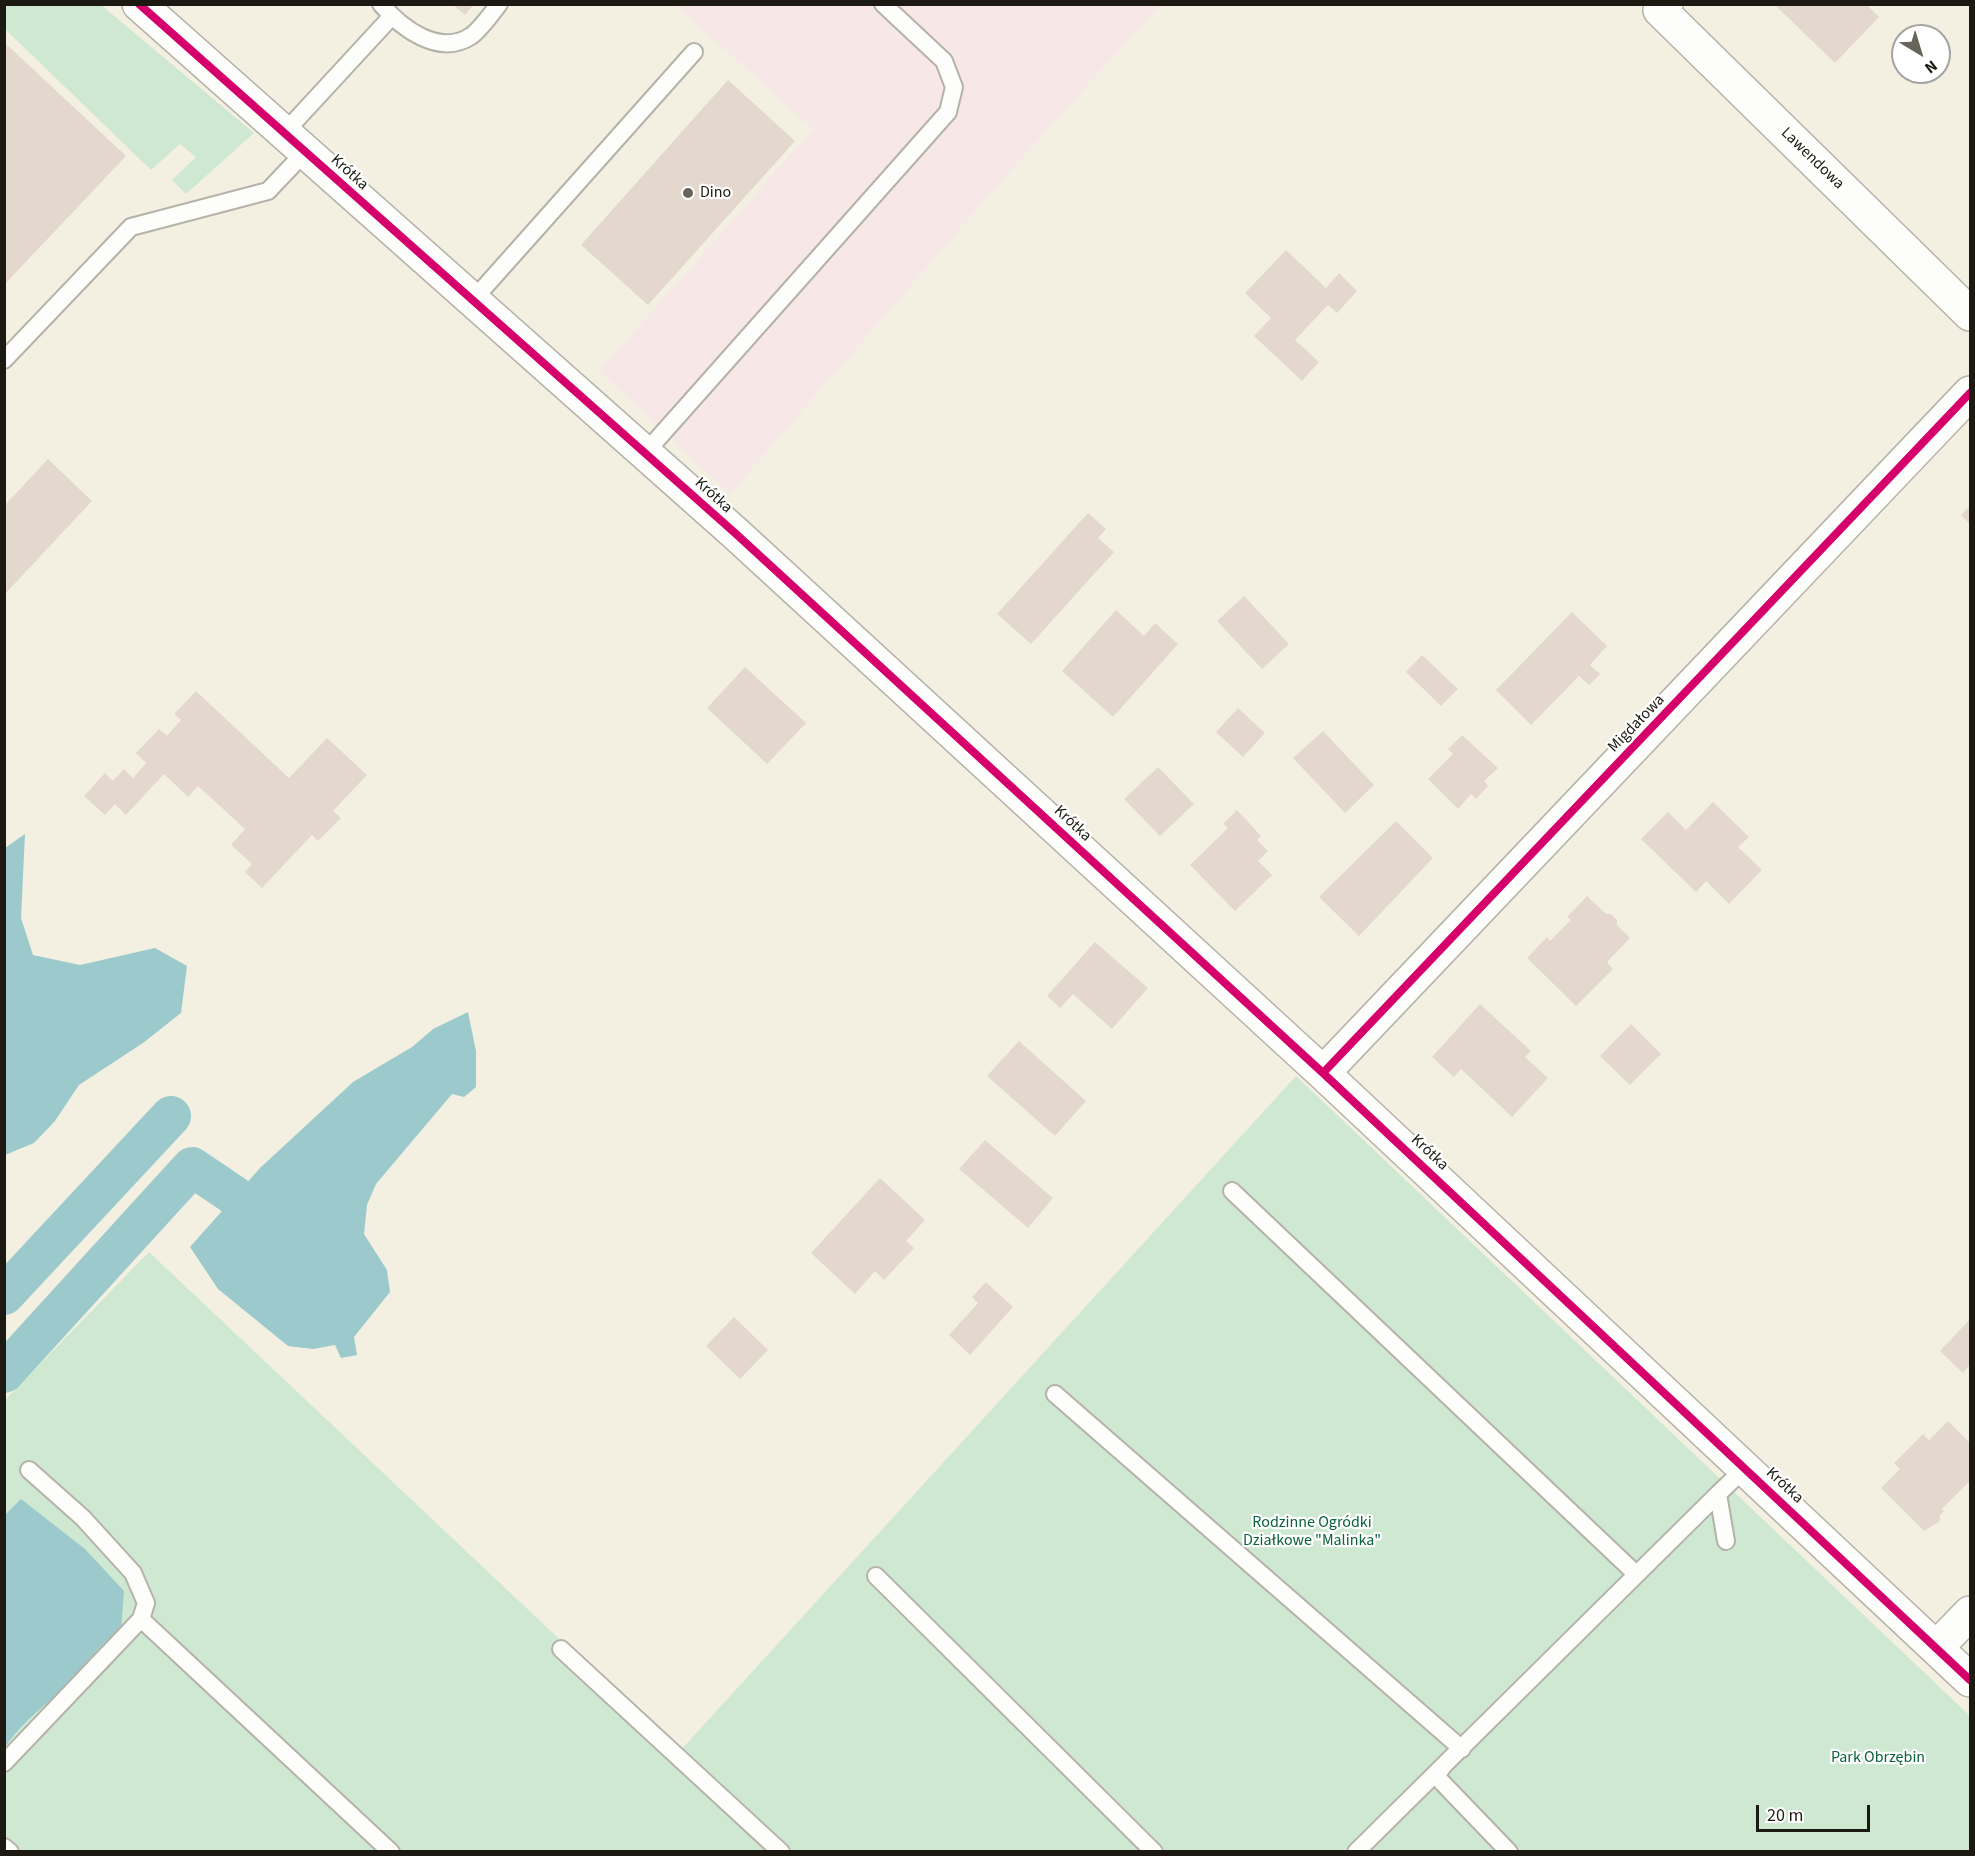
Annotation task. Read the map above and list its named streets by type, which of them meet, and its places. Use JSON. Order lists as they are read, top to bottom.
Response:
{
  "streets": {
    "street": ["Lawendowa", "Krótka", "Migdałowa"]
  },
  "crossings": [
    ["Krótka", "Migdałowa"]
  ],
  "parks": ["Rodzinne Ogródki Działkowe \"Malinka\"", "Park Obrzębin"],
  "places": ["Dino"],
  "scale_bar": "20 m",
  "north": "bottom right"
}
